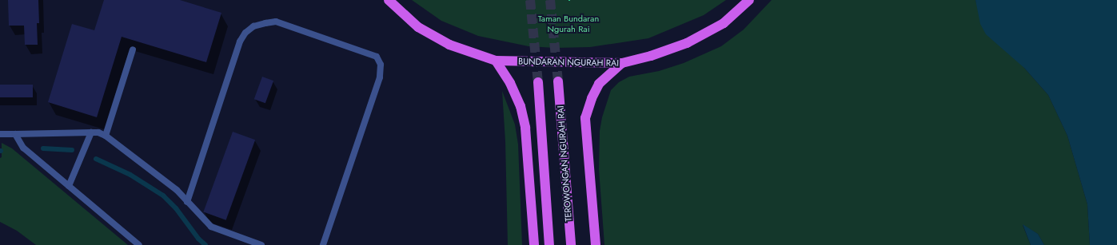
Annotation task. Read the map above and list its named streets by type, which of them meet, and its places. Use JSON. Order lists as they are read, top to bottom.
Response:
{
  "streets": {
    "highway": ["BUNDARAN NGURAH RAI", "TEROWONGAN NGURAH RAI"]
  },
  "parks": ["Taman Bundaran Ngurah Rai"]
}
